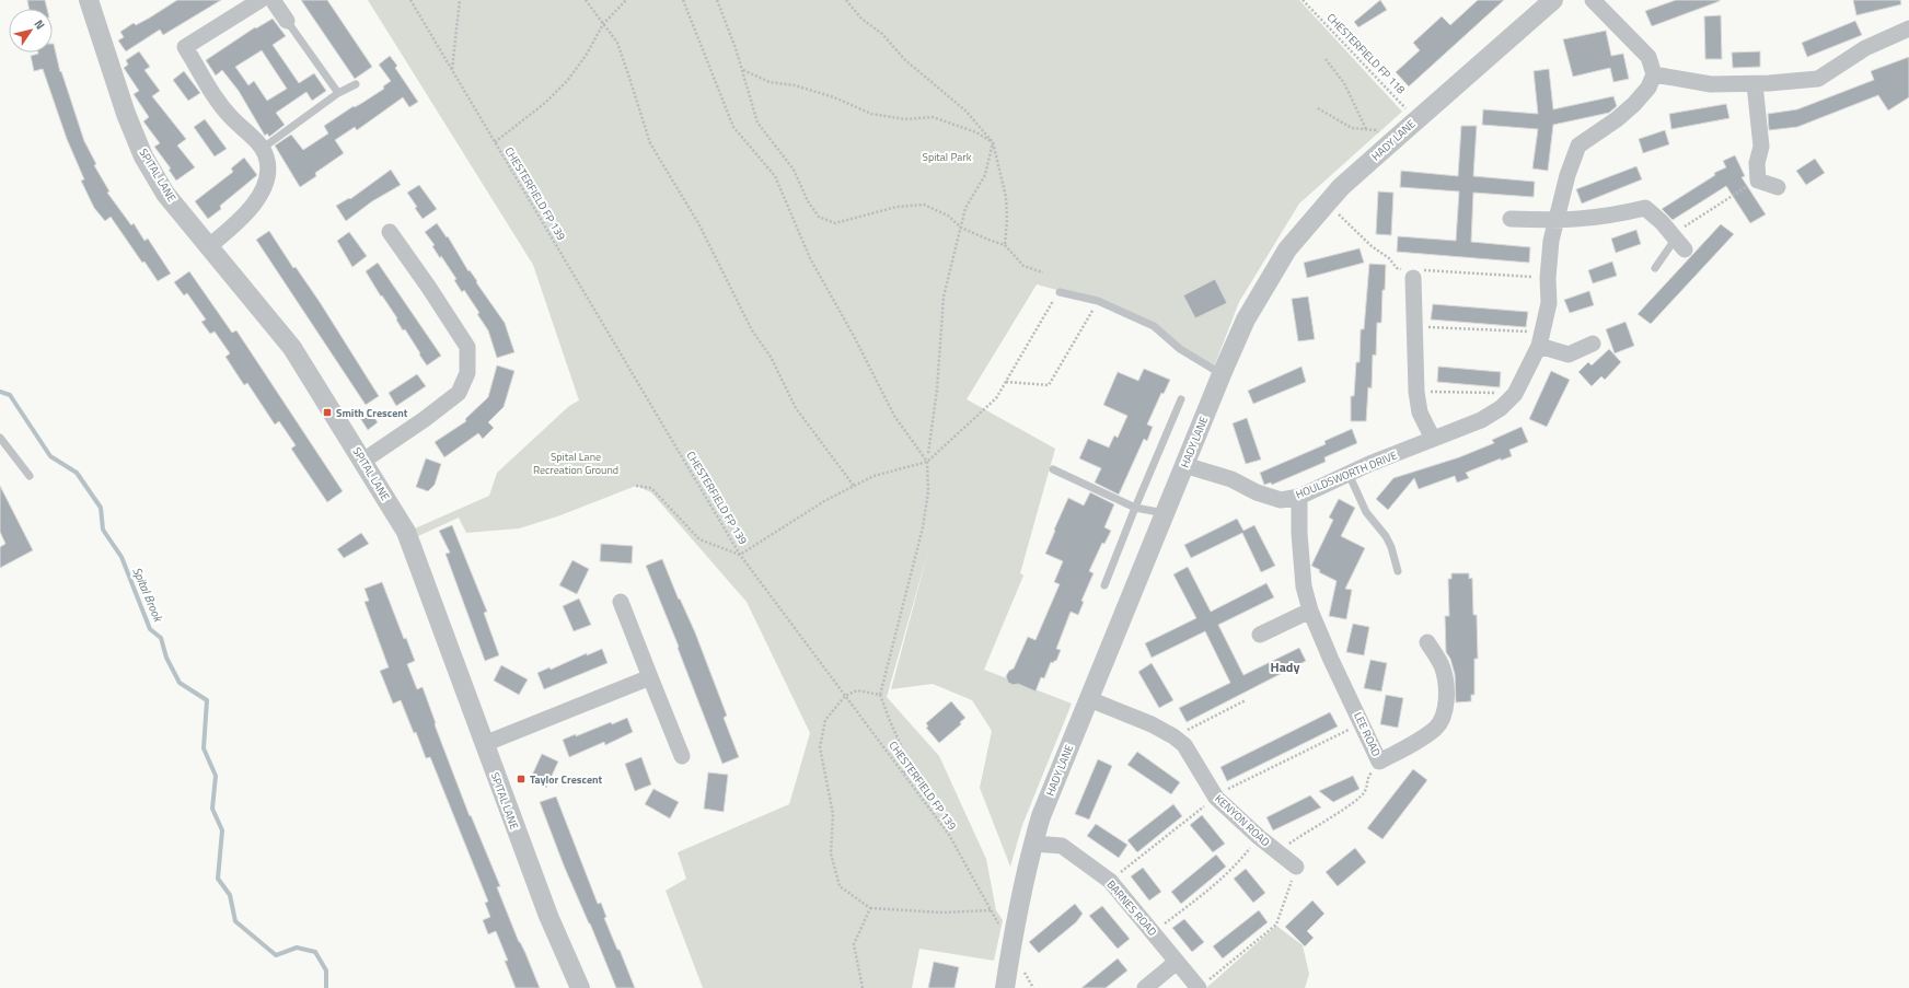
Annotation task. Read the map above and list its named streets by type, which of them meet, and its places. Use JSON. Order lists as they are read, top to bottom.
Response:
{
  "streets": {
    "street": [
      "HADY LANE",
      "SPITAL LANE",
      "HOULDSWORTH DRIVE",
      "LEE ROAD",
      "KENYON ROAD",
      "BARNES ROAD"
    ],
    "path": ["CHESTERFIELD FP 118", "CHESTERFIELD FP 139"]
  },
  "crossings": [
    ["CHESTERFIELD FP 118", "HADY LANE"],
    ["HADY LANE", "CHESTERFIELD FP 139"],
    ["HADY LANE", "HOULDSWORTH DRIVE"],
    ["HADY LANE", "KENYON ROAD"],
    ["HADY LANE", "BARNES ROAD"],
    ["HOULDSWORTH DRIVE", "LEE ROAD"]
  ],
  "districts": ["Hady"],
  "water": ["Spital Brook"],
  "parks": ["Spital Park", "Spital Lane Recreation Ground"],
  "places": {
    "transit": ["Smith Crescent", "Taylor Crescent"]
  },
  "north": "top right"
}
